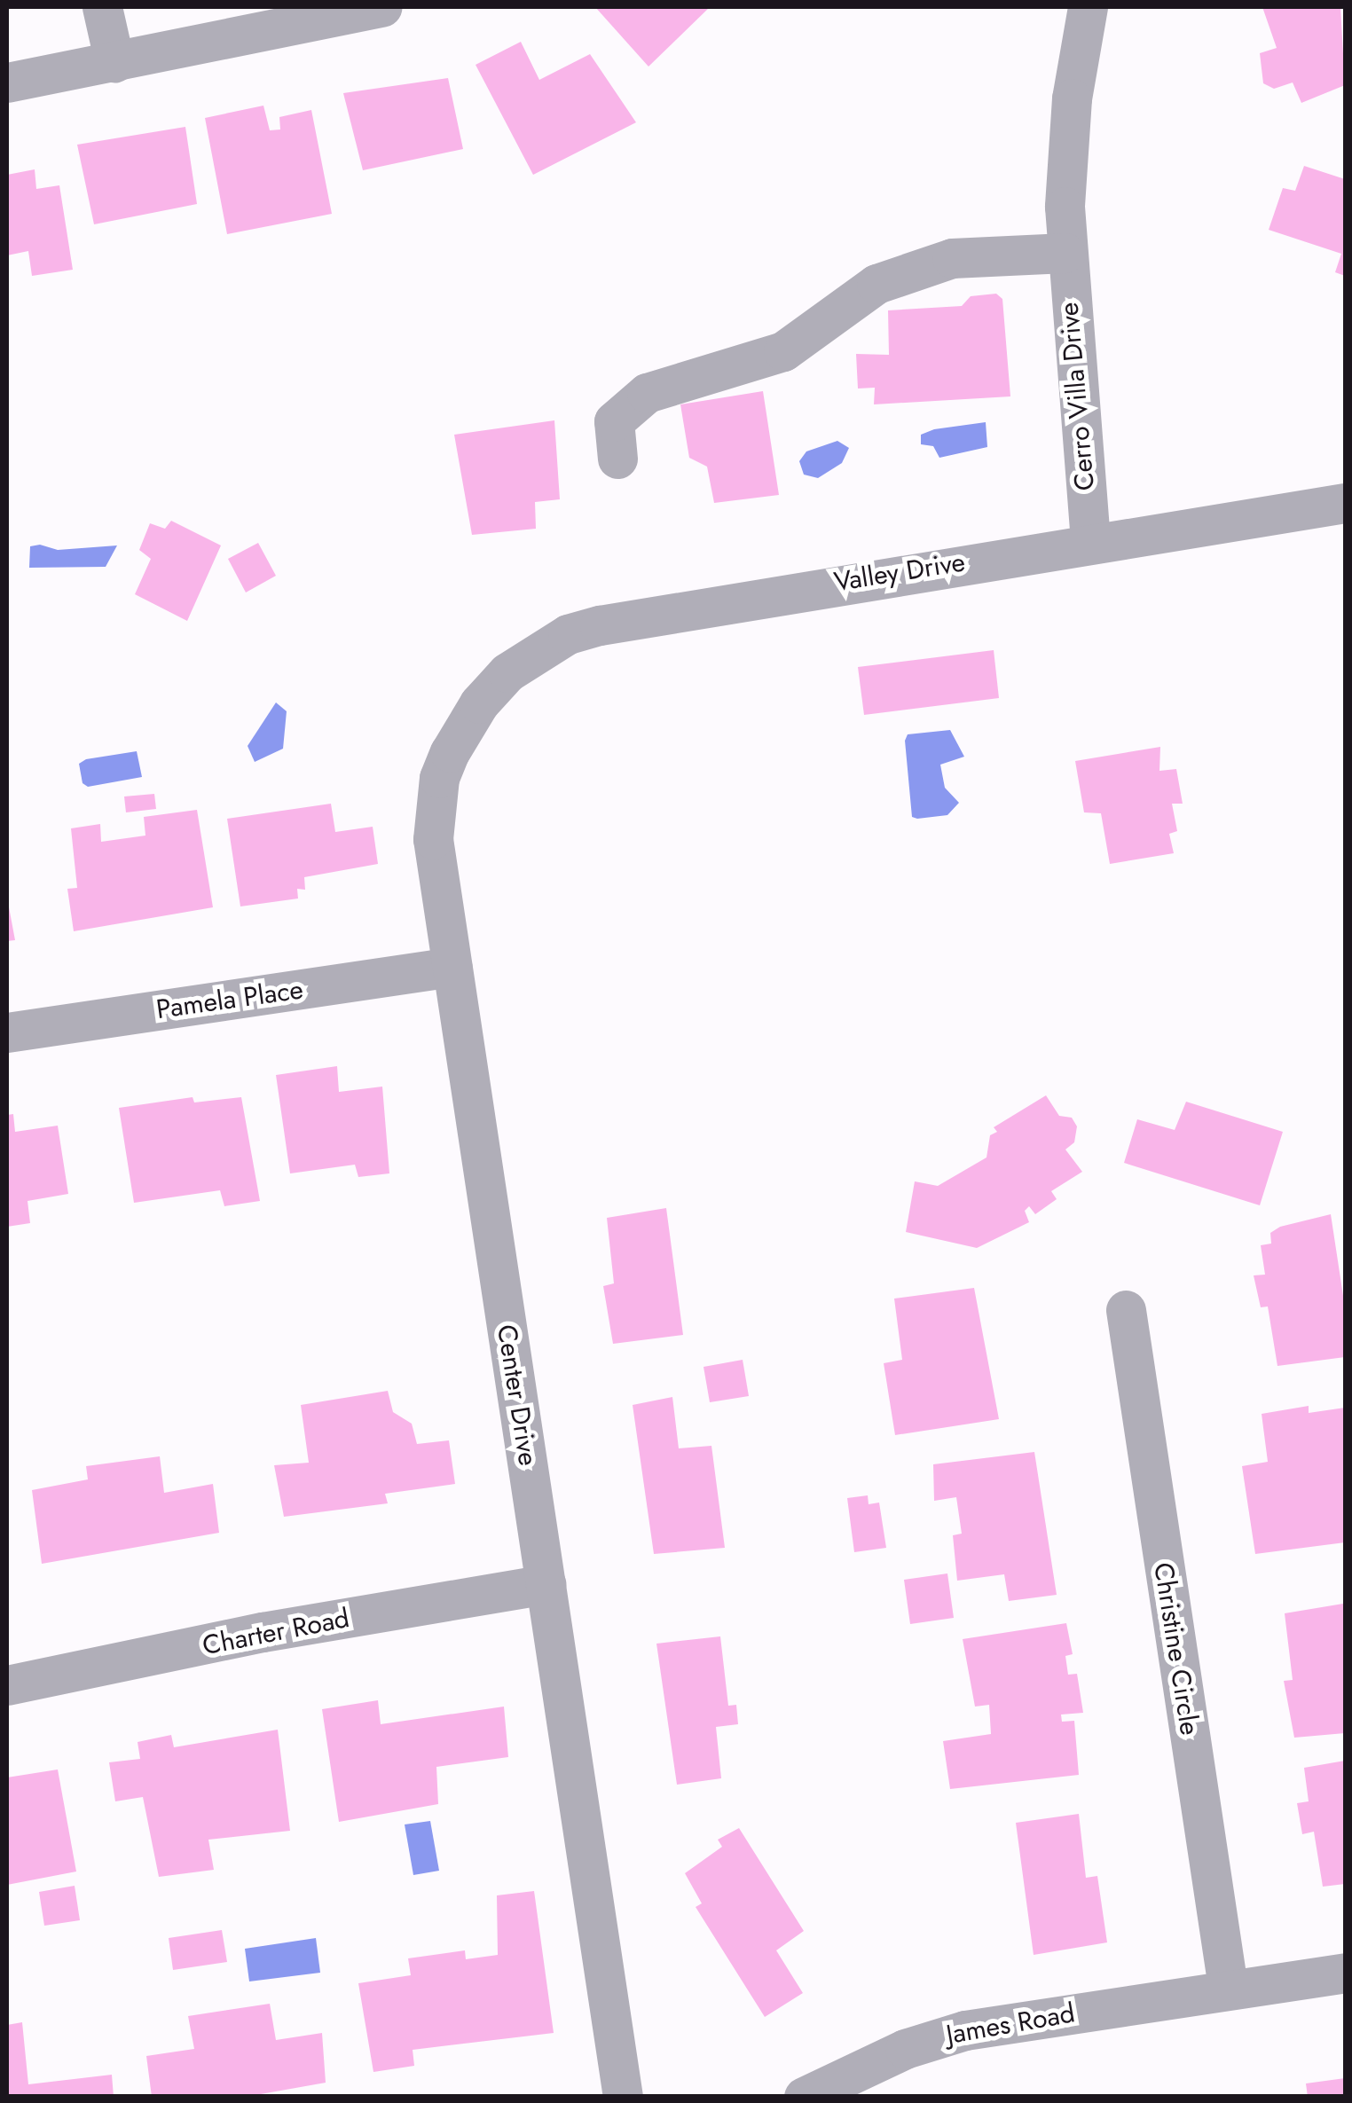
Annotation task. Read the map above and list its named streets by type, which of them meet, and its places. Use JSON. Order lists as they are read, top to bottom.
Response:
{
  "streets": {
    "street": [
      "Cerro Villa Drive",
      "Valley Drive",
      "Pamela Place",
      "Center Drive",
      "Charter Road",
      "Christine Circle",
      "James Road"
    ]
  },
  "crossings": [
    ["Cerro Villa Drive", "Valley Drive"],
    ["Valley Drive", "Center Drive"],
    ["Pamela Place", "Center Drive"],
    ["Center Drive", "Charter Road"],
    ["Christine Circle", "James Road"]
  ]
}
